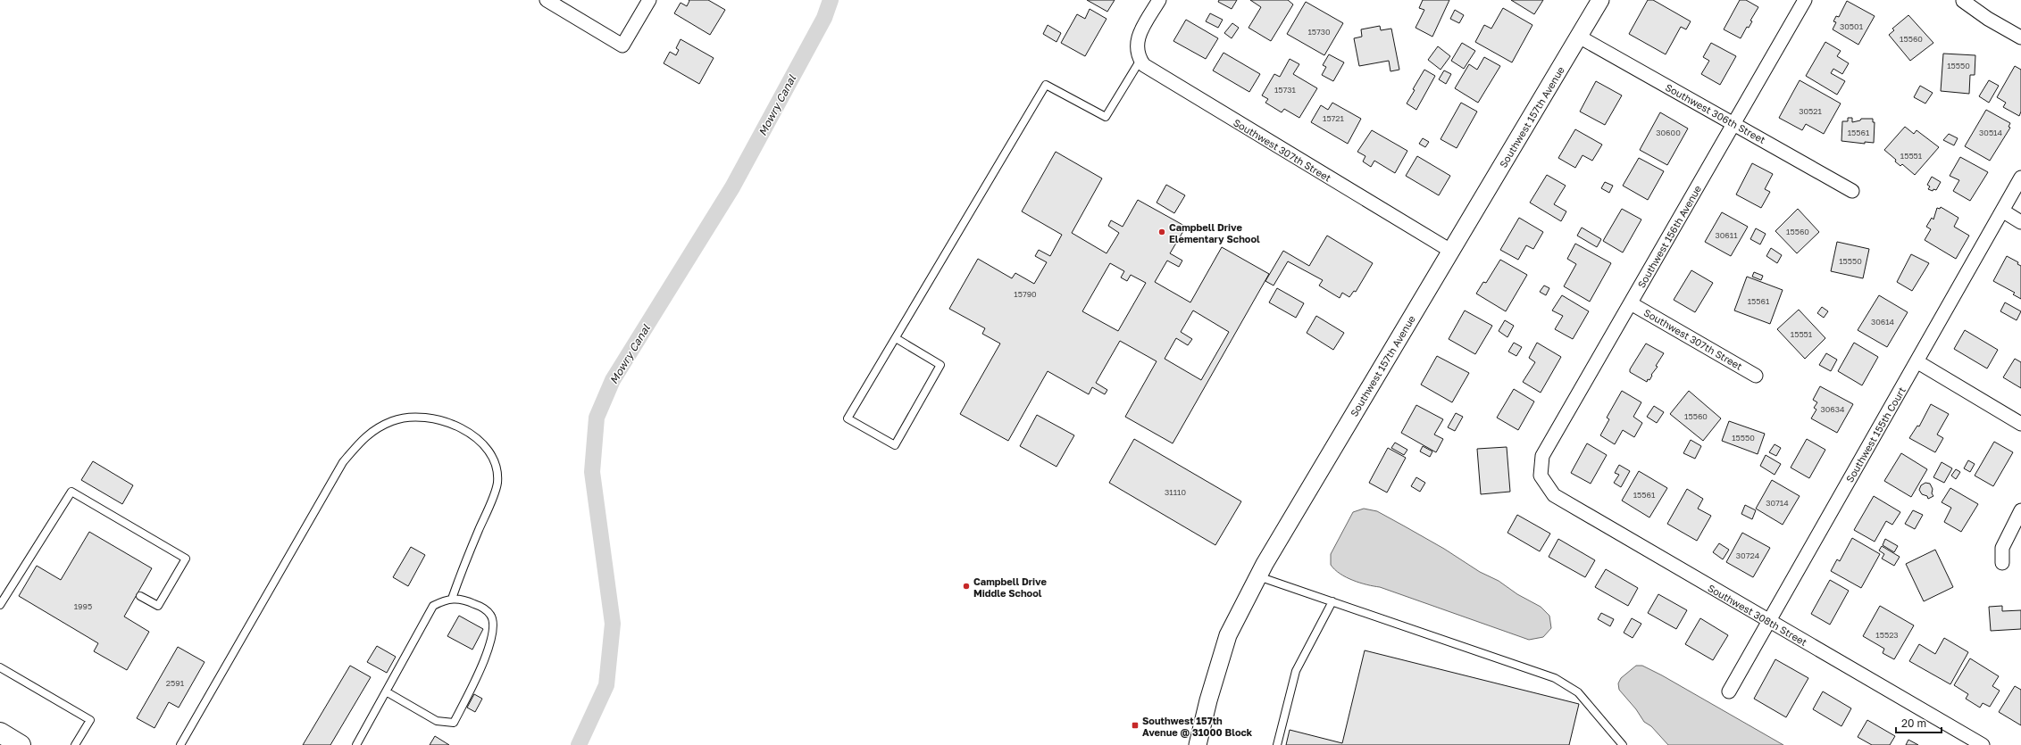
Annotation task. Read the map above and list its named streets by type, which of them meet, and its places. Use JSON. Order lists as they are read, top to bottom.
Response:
{
  "streets": {
    "street": [
      "Southwest 306th Street",
      "Southwest 157th Avenue",
      "Southwest 307th Street",
      "Southwest 156th Avenue",
      "Southwest 155th Court",
      "Southwest 308th Street"
    ]
  },
  "crossings": [
    ["Southwest 306th Street", "Southwest 157th Avenue"],
    ["Southwest 306th Street", "Southwest 156th Avenue"],
    ["Southwest 157th Avenue", "Southwest 307th Street"],
    ["Southwest 307th Street", "Southwest 156th Avenue"],
    ["Southwest 156th Avenue", "Southwest 308th Street"],
    ["Southwest 155th Court", "Southwest 308th Street"]
  ],
  "water": ["Mowry Canal"],
  "places": {
    "other": ["Campbell Drive Elementary School", "Campbell Drive Middle School"],
    "transit": ["Southwest 157th Avenue @ 31000 Block"]
  },
  "house_numbers": [
    "30501",
    "15730",
    "15560",
    "15550",
    "15731",
    "30521",
    "15721",
    "30600",
    "15561",
    "30514",
    "15551",
    "15560",
    "30611",
    "15550",
    "15790",
    "15561",
    "30614",
    "15551",
    "30634",
    "15560",
    "15550",
    "31110",
    "15561",
    "30714",
    "30724",
    "1995",
    "15523",
    "2591"
  ],
  "scale_bar": "20 m"
}
